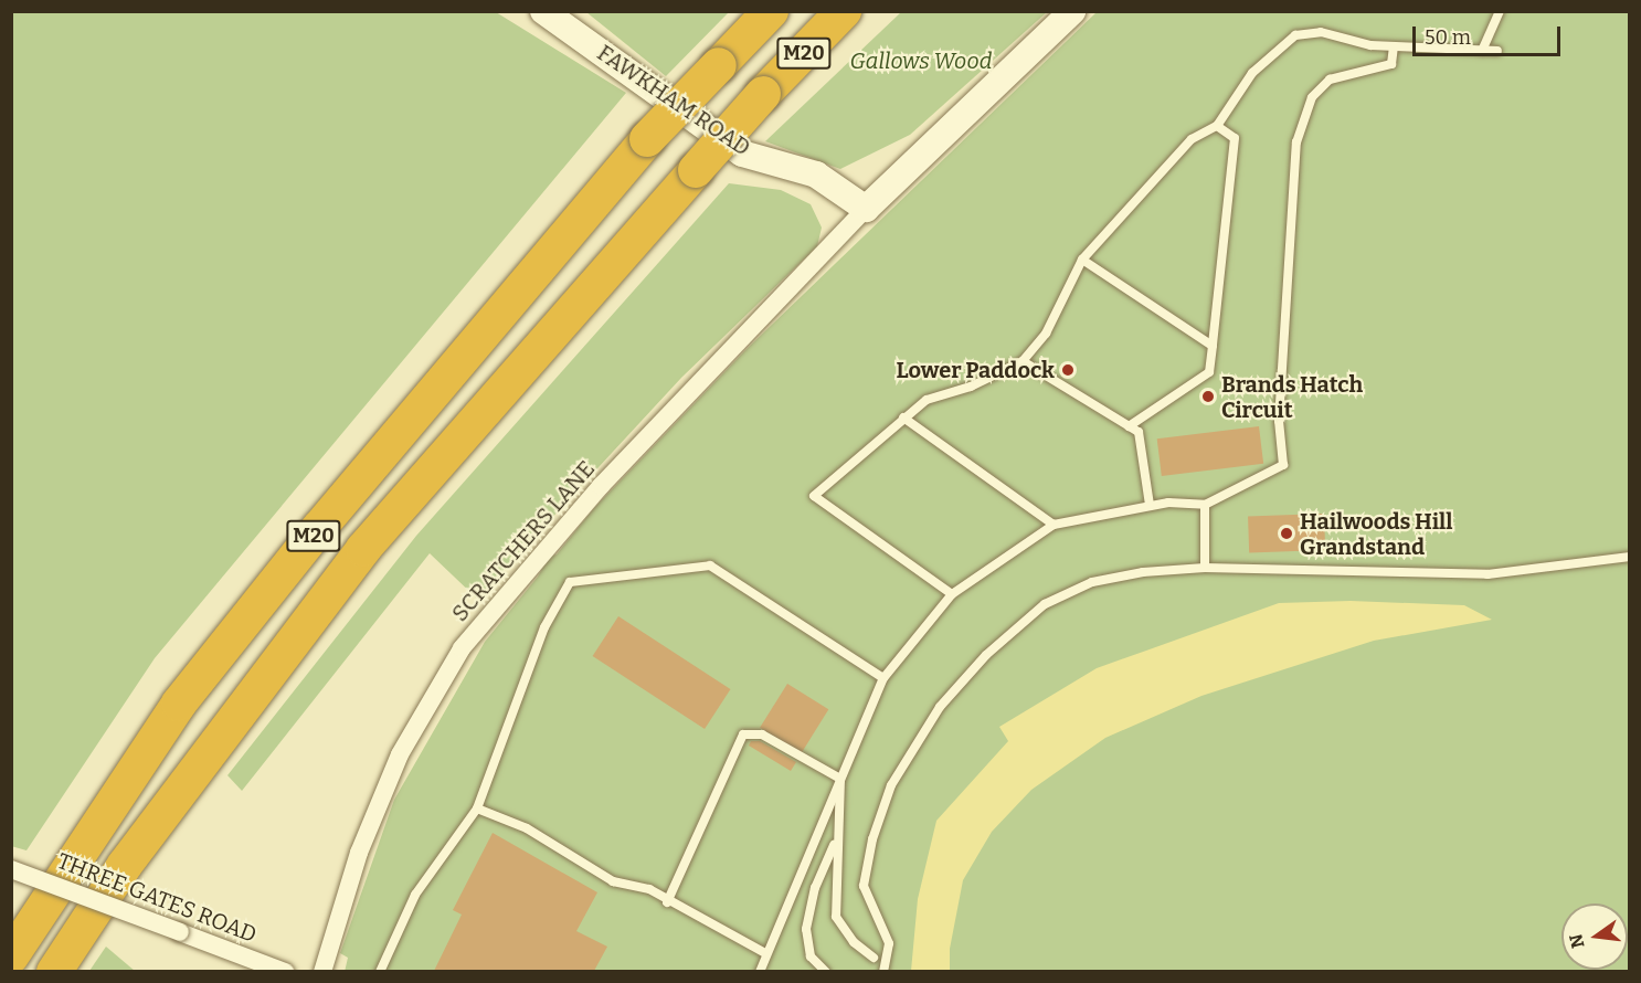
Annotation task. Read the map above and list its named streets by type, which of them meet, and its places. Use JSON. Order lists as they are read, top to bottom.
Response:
{
  "streets": {
    "highway": ["M20"],
    "street": ["FAWKHAM ROAD", "SCRATCHERS LANE", "THREE GATES ROAD"]
  },
  "crossings": [
    ["FAWKHAM ROAD", "SCRATCHERS LANE"]
  ],
  "parks": ["Gallows Wood"],
  "places": ["Lower Paddock", "Brands Hatch Circuit", "Hailwoods Hill Grandstand"],
  "scale_bar": "50 m",
  "north": "left"
}
